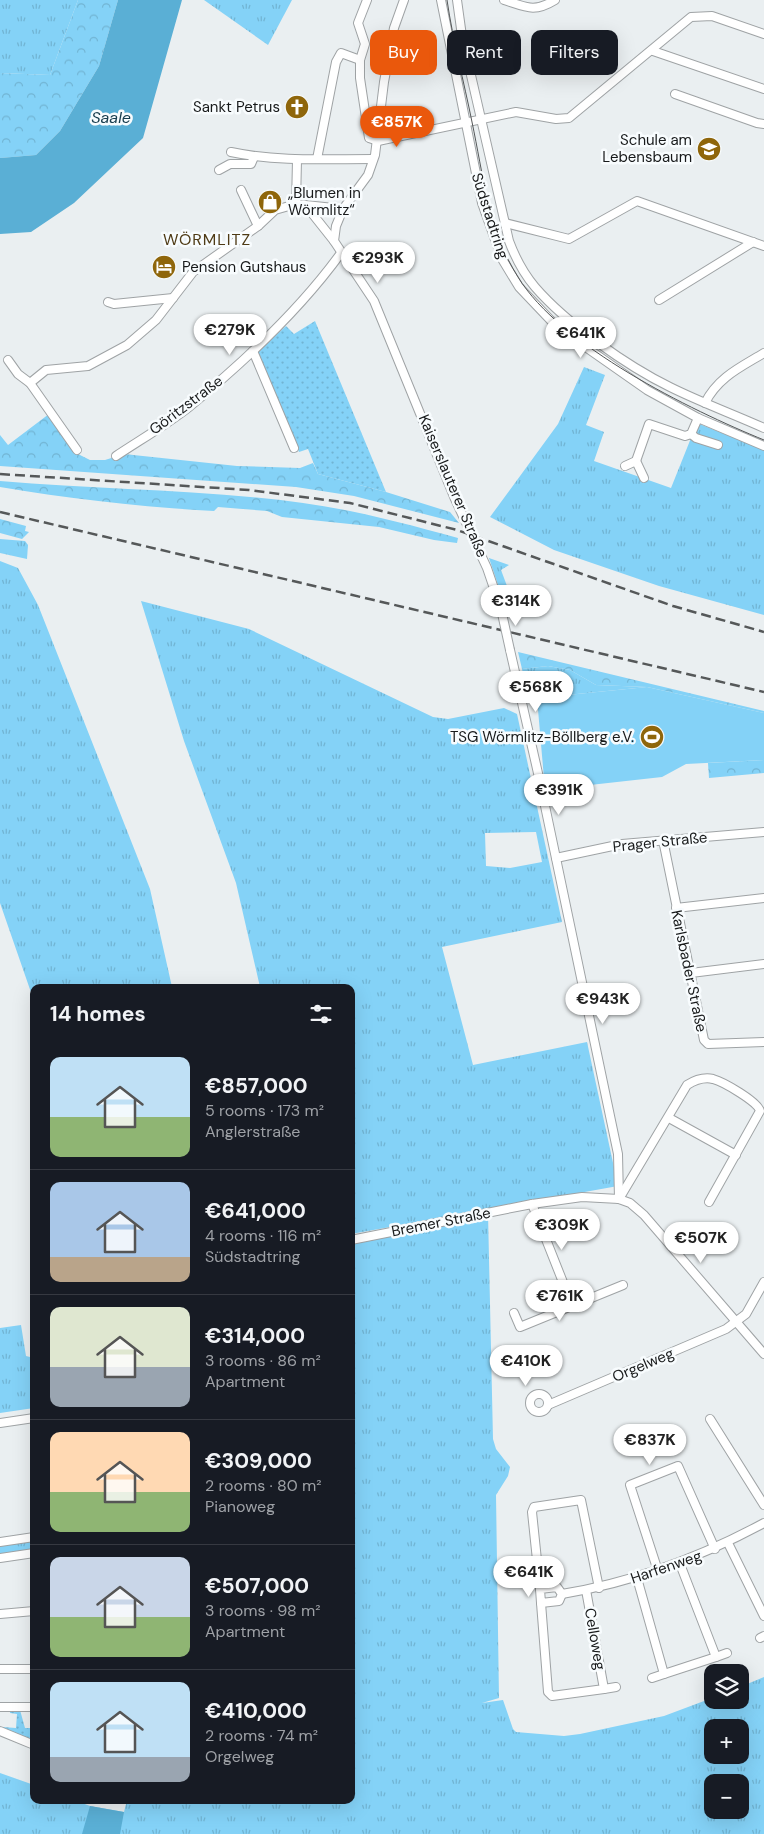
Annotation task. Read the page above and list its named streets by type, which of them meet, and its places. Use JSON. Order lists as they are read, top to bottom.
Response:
{
  "streets": {
    "street": [
      "Südstadtring",
      "Göritzstraße",
      "Kaiserslauterer Straße",
      "Prager Straße",
      "Karlsbader Straße",
      "Bremer Straße",
      "Orgelweg",
      "Harfenweg",
      "Celloweg"
    ]
  },
  "crossings": [
    ["Göritzstraße", "Kaiserslauterer Straße"],
    ["Kaiserslauterer Straße", "Prager Straße"],
    ["Kaiserslauterer Straße", "Bremer Straße"],
    ["Prager Straße", "Karlsbader Straße"],
    ["Harfenweg", "Celloweg"]
  ],
  "districts": ["WÖRMLITZ"],
  "water": ["Saale"],
  "places": {
    "church": ["Sankt Petrus"],
    "school or university": ["Schule am Lebensbaum"],
    "shop": ["„Blumen in Wörmlitz“"],
    "hotel": ["Pension Gutshaus"],
    "sports": ["TSG Wörmlitz-Böllberg e.V."]
  },
  "page": {
    "chip": ["Buy", "Rent", "Filters"],
    "price": [
      "€857K",
      "€293K",
      "€279K",
      "€641K",
      "€314K",
      "€568K",
      "€391K",
      "€943K",
      "€309K",
      "€507K",
      "€761K",
      "€410K",
      "€837K",
      "€641K"
    ],
    "heading": "14 homes",
    "list": [
      {
        "name": "€857,000",
        "note": "5 rooms · 173 m² · Anglerstraße"
      },
      {
        "name": "€641,000",
        "note": "4 rooms · 116 m² · Südstadtring"
      },
      {
        "name": "€314,000",
        "note": "3 rooms · 86 m² · Apartment"
      },
      {
        "name": "€309,000",
        "note": "2 rooms · 80 m² · Pianoweg"
      },
      {
        "name": "€507,000",
        "note": "3 rooms · 98 m² · Apartment"
      },
      {
        "name": "€410,000",
        "note": "2 rooms · 74 m² · Orgelweg"
      }
    ],
    "map_buttons": ["+", "−"]
  }
}
